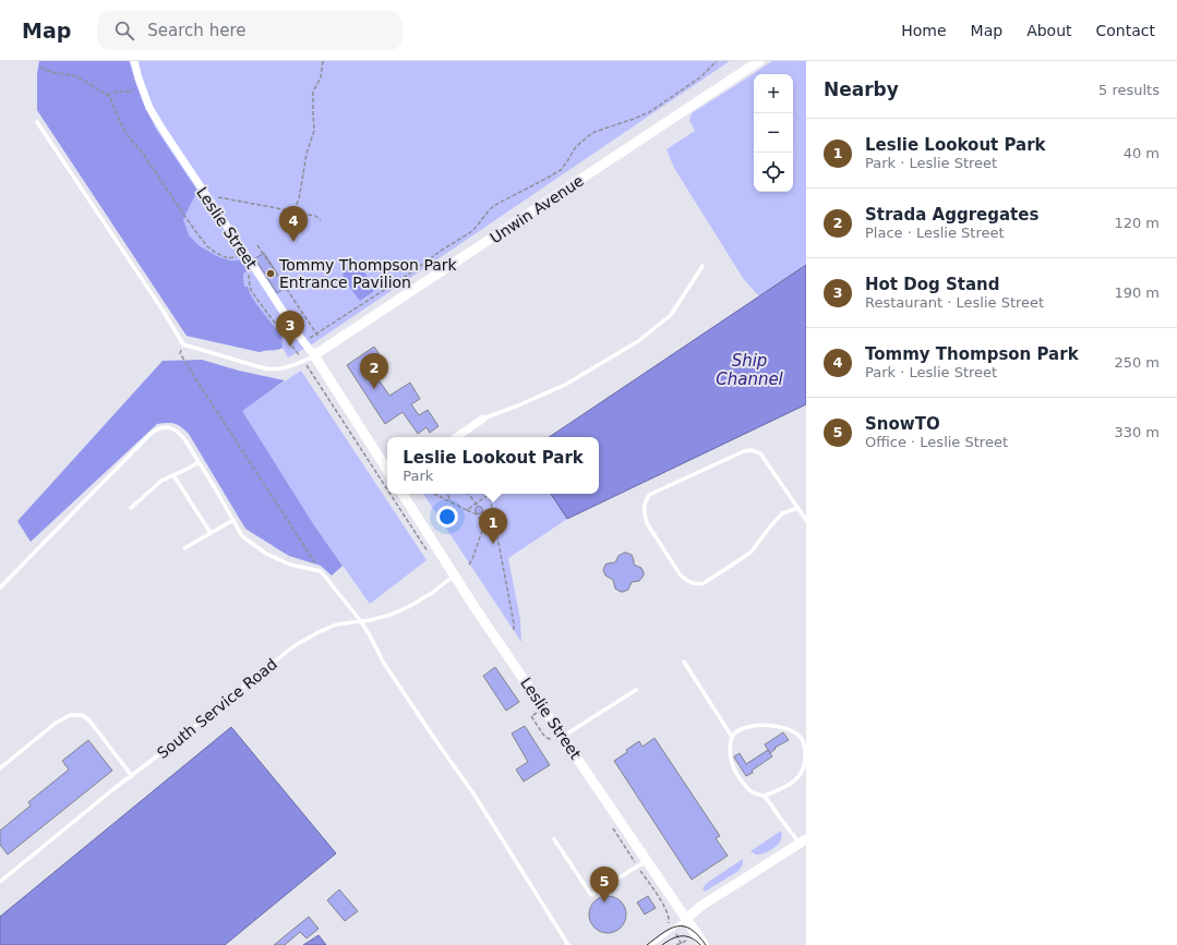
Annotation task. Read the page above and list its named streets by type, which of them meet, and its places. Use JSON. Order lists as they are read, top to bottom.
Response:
{
  "streets": {
    "main road": ["Leslie Street"],
    "street": ["Unwin Avenue"],
    "lane": ["South Service Road"]
  },
  "crossings": [
    ["Unwin Avenue", "Leslie Street"],
    ["Leslie Street", "South Service Road"]
  ],
  "water": ["Ship Channel"],
  "places": ["Tommy Thompson Park Entrance Pavilion"],
  "page": {
    "header": "Map",
    "search": "Search here",
    "nav": [
      "Home",
      "Map",
      "About",
      "Contact"
    ],
    "heading": ["Nearby", "5 results"],
    "map_buttons": ["+", "−"],
    "list": [
      {
        "mark": "1",
        "name": "Leslie Lookout Park",
        "note": "Park · Leslie Street",
        "value": "40 m"
      },
      {
        "mark": "2",
        "name": "Strada Aggregates",
        "note": "Place · Leslie Street",
        "value": "120 m"
      },
      {
        "mark": "3",
        "name": "Hot Dog Stand",
        "note": "Restaurant · Leslie Street",
        "value": "190 m"
      },
      {
        "mark": "4",
        "name": "Tommy Thompson Park",
        "note": "Park · Leslie Street",
        "value": "250 m"
      },
      {
        "mark": "5",
        "name": "SnowTO",
        "note": "Office · Leslie Street",
        "value": "330 m"
      }
    ],
    "pins": [
      "4",
      "3",
      "2",
      "1",
      "5"
    ],
    "popup": ["Leslie Lookout Park", "Park"]
  }
}
